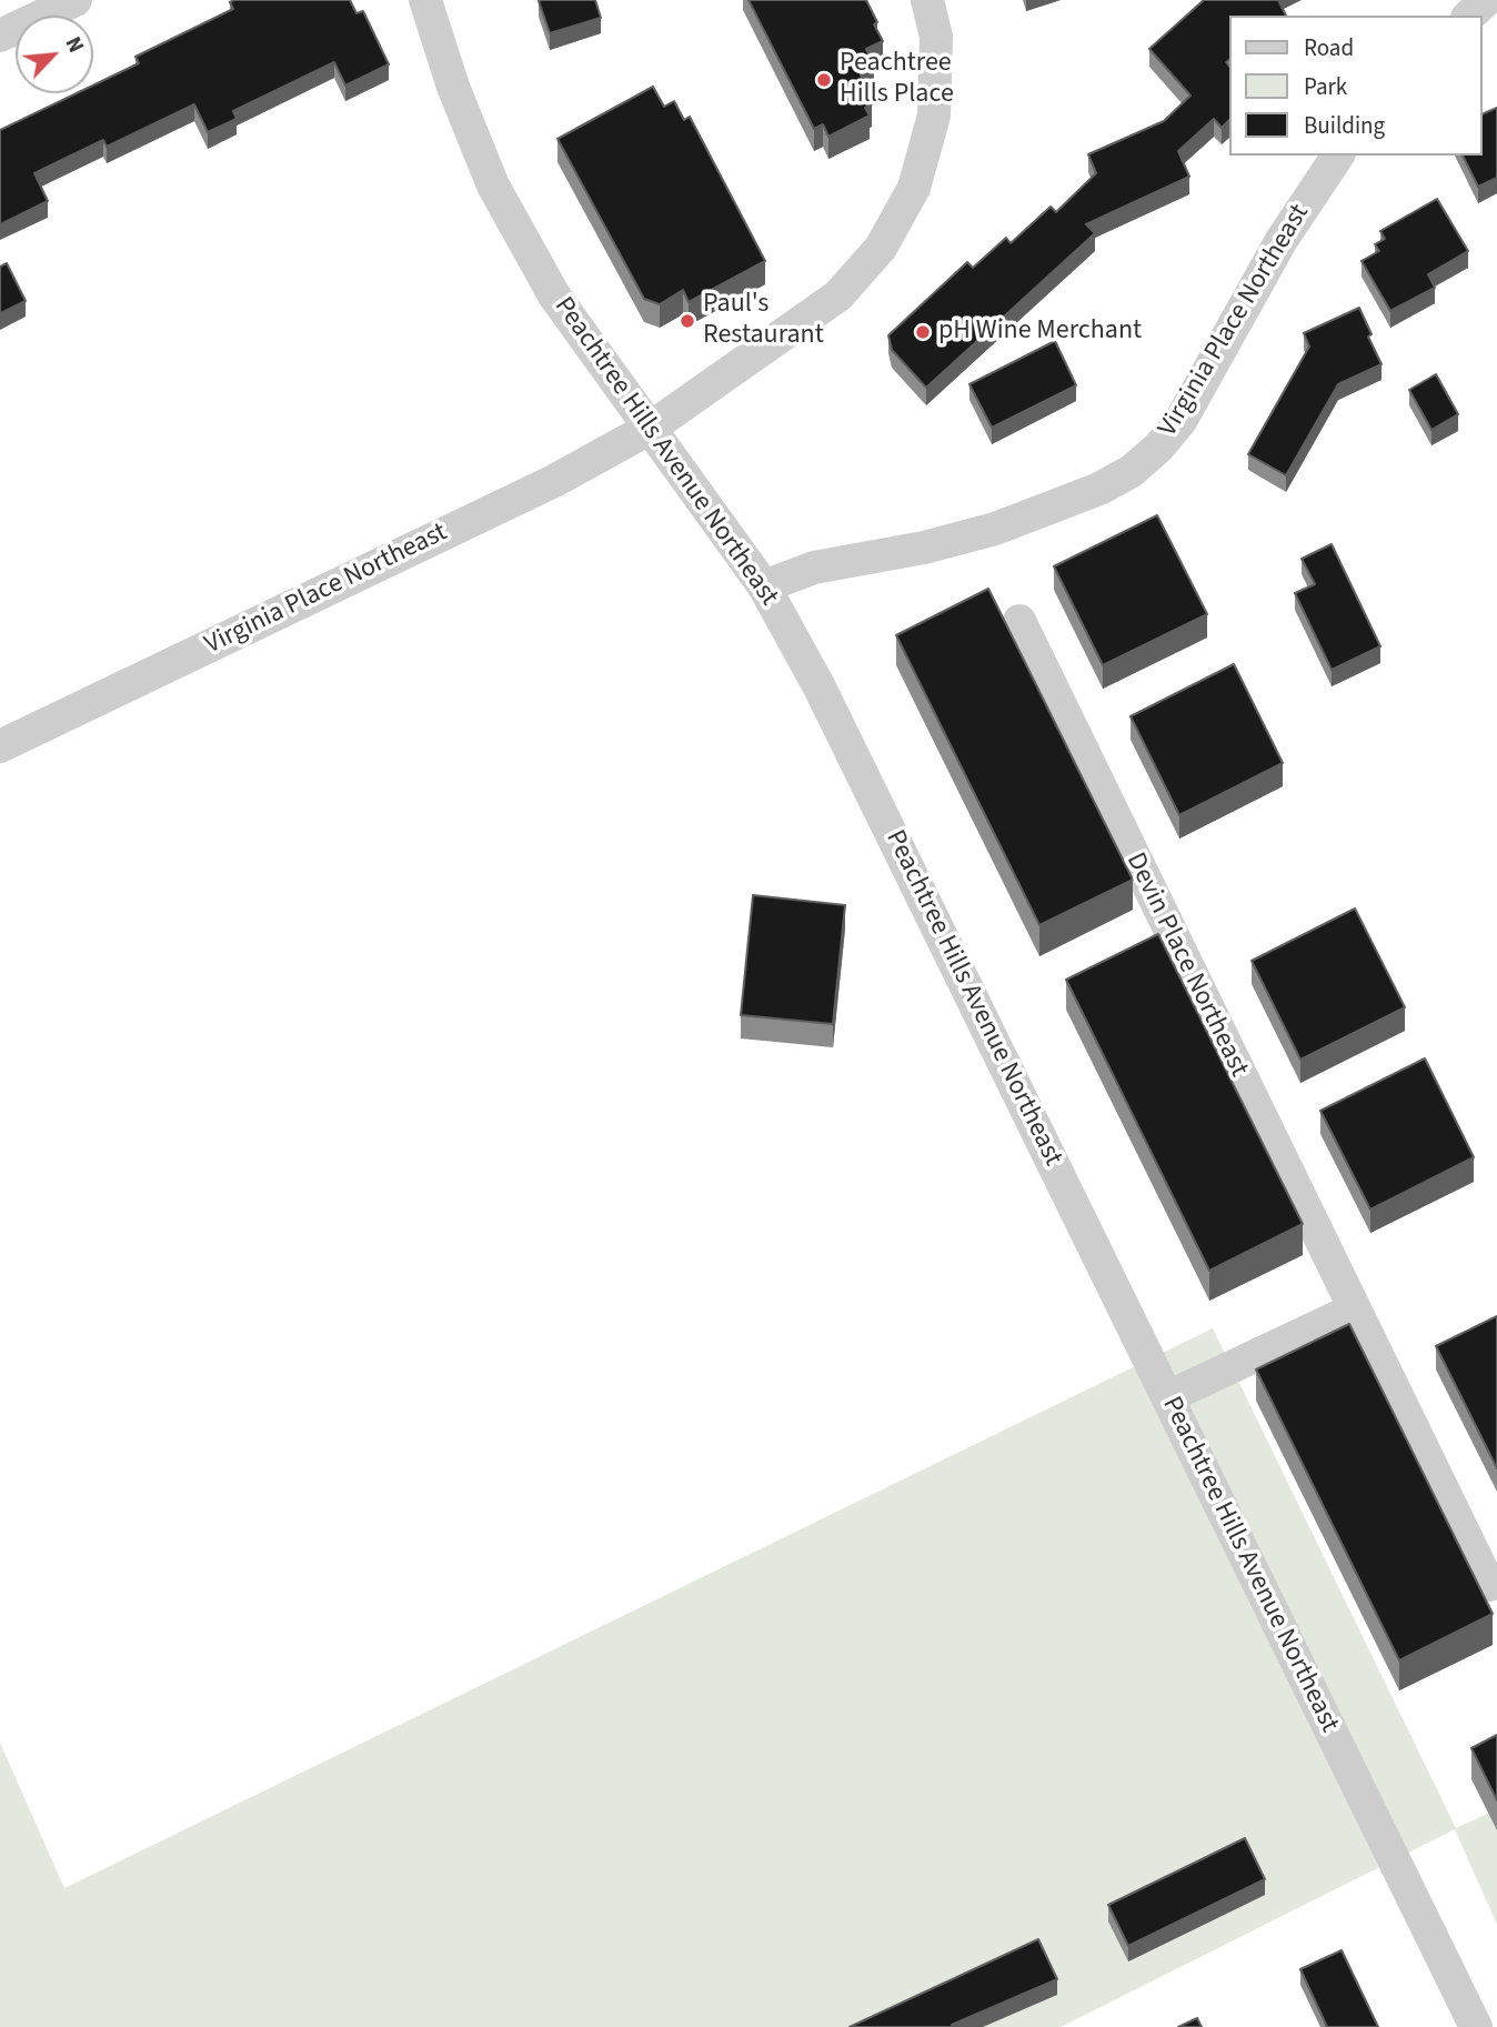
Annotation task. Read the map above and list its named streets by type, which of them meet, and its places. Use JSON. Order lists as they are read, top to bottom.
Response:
{
  "streets": {
    "street": ["Virginia Place Northeast", "Peachtree Hills Avenue Northeast", "Devin Place Northeast"]
  },
  "crossings": [
    ["Virginia Place Northeast", "Peachtree Hills Avenue Northeast"]
  ],
  "places": ["Peachtree Hills Place", "Paul's Restaurant", "pH Wine Merchant"],
  "legend": ["Road", "Park", "Building"],
  "north": "top right"
}
